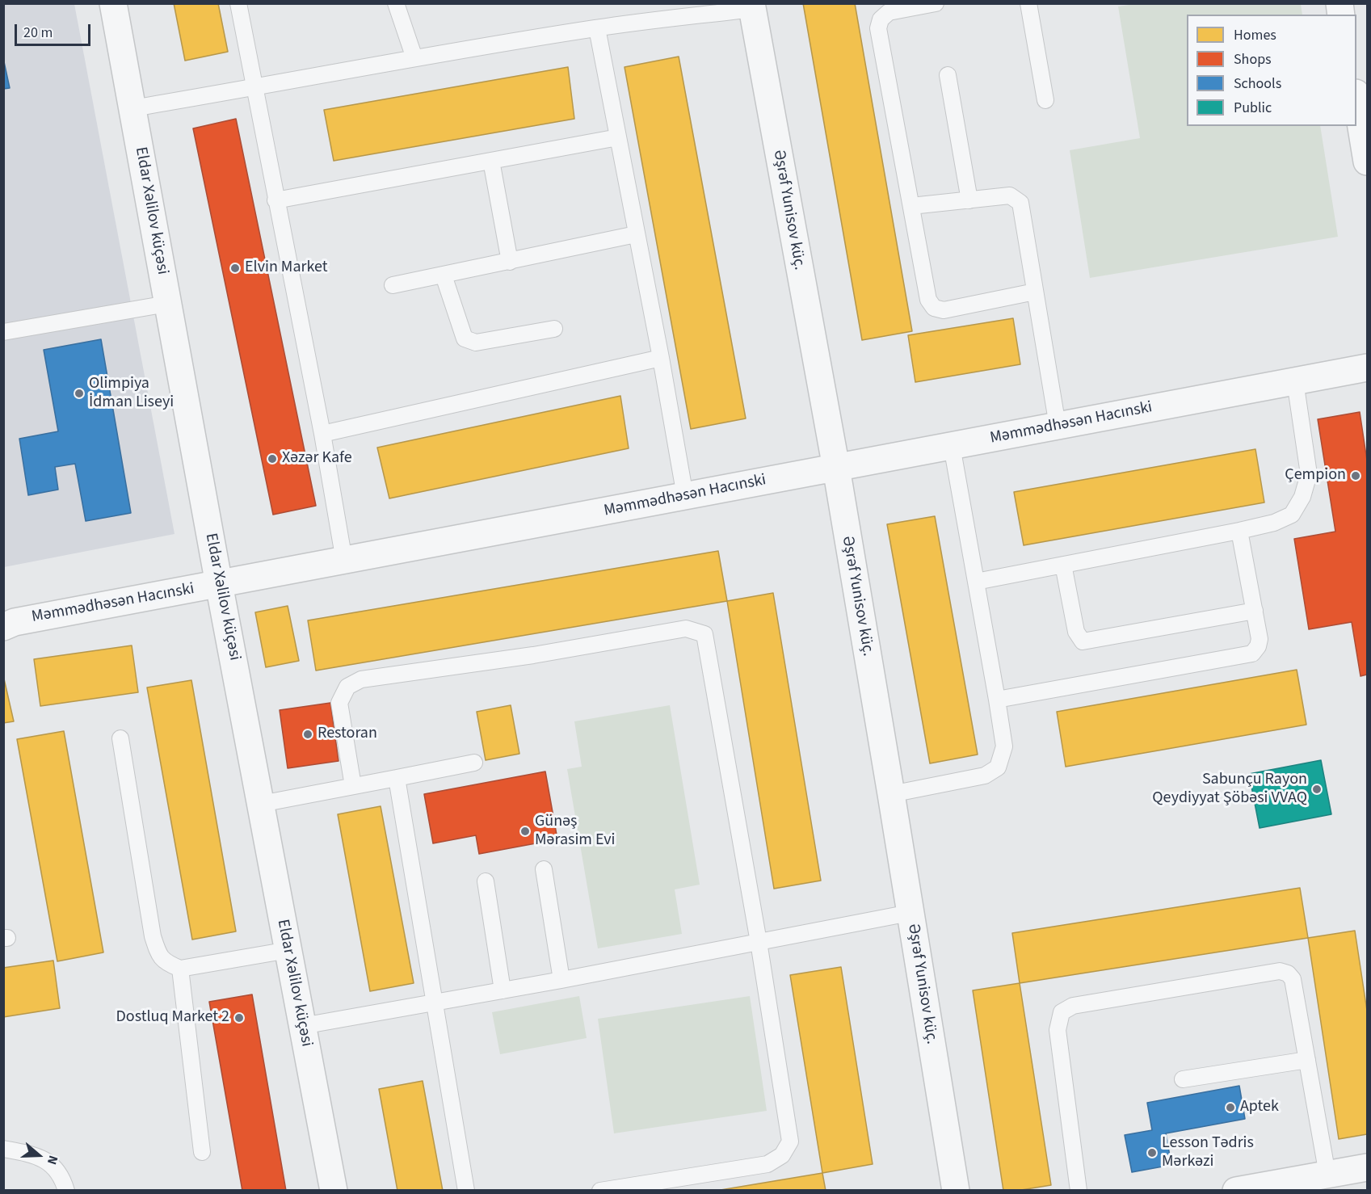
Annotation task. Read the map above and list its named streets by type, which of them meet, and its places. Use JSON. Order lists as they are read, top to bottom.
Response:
{
  "streets": {
    "street": ["Əşrəf Yunisov küç.", "Eldar Xəlilov küçəsi", "Məmmədhəsən Hacınski"]
  },
  "crossings": [
    ["Əşrəf Yunisov küç.", "Məmmədhəsən Hacınski"],
    ["Eldar Xəlilov küçəsi", "Məmmədhəsən Hacınski"]
  ],
  "places": [
    "Elvin Market",
    "Olimpiya İdman Liseyi",
    "Xəzər Kafe",
    "Çempion",
    "Restoran",
    "Sabunçu Rayon Qeydiyyat Şöbəsi VVAQ",
    "Günəş Mərasim Evi",
    "Dostluq Market 2",
    "Aptek",
    "Lesson Tədris Mərkəzi"
  ],
  "legend": [
    "Homes",
    "Shops",
    "Schools",
    "Public"
  ],
  "scale_bar": "20 m",
  "north": "right"
}
